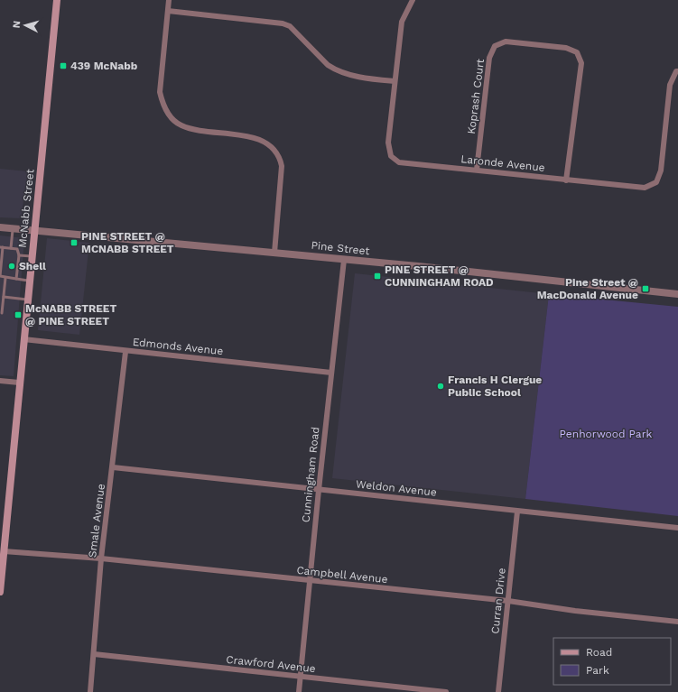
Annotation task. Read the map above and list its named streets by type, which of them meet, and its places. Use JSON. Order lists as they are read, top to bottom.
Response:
{
  "streets": {
    "main road": ["McNabb Street"],
    "street": [
      "Koprash Court",
      "Laronde Avenue",
      "Pine Street",
      "Edmonds Avenue",
      "Cunningham Road",
      "Weldon Avenue",
      "Smale Avenue",
      "Campbell Avenue",
      "Curran Drive",
      "Crawford Avenue"
    ]
  },
  "crossings": [
    ["Koprash Court", "Laronde Avenue"],
    ["McNabb Street", "Pine Street"],
    ["McNabb Street", "Edmonds Avenue"],
    ["McNabb Street", "Campbell Avenue"],
    ["Pine Street", "Cunningham Road"],
    ["Edmonds Avenue", "Cunningham Road"],
    ["Edmonds Avenue", "Smale Avenue"],
    ["Cunningham Road", "Weldon Avenue"],
    ["Cunningham Road", "Campbell Avenue"],
    ["Cunningham Road", "Crawford Avenue"],
    ["Weldon Avenue", "Smale Avenue"],
    ["Weldon Avenue", "Curran Drive"],
    ["Smale Avenue", "Campbell Avenue"],
    ["Smale Avenue", "Crawford Avenue"],
    ["Campbell Avenue", "Curran Drive"]
  ],
  "parks": ["Penhorwood Park"],
  "places": {
    "transit": [
      "439 McNabb",
      "PINE STREET @ MCNABB STREET",
      "PINE STREET @ CUNNINGHAM ROAD",
      "Pine Street @ MacDonald Avenue",
      "McNABB STREET @ PINE STREET"
    ],
    "other": ["Shell", "Francis H Clergue Public School"]
  },
  "legend": ["Road", "Park"],
  "north": "left"
}
